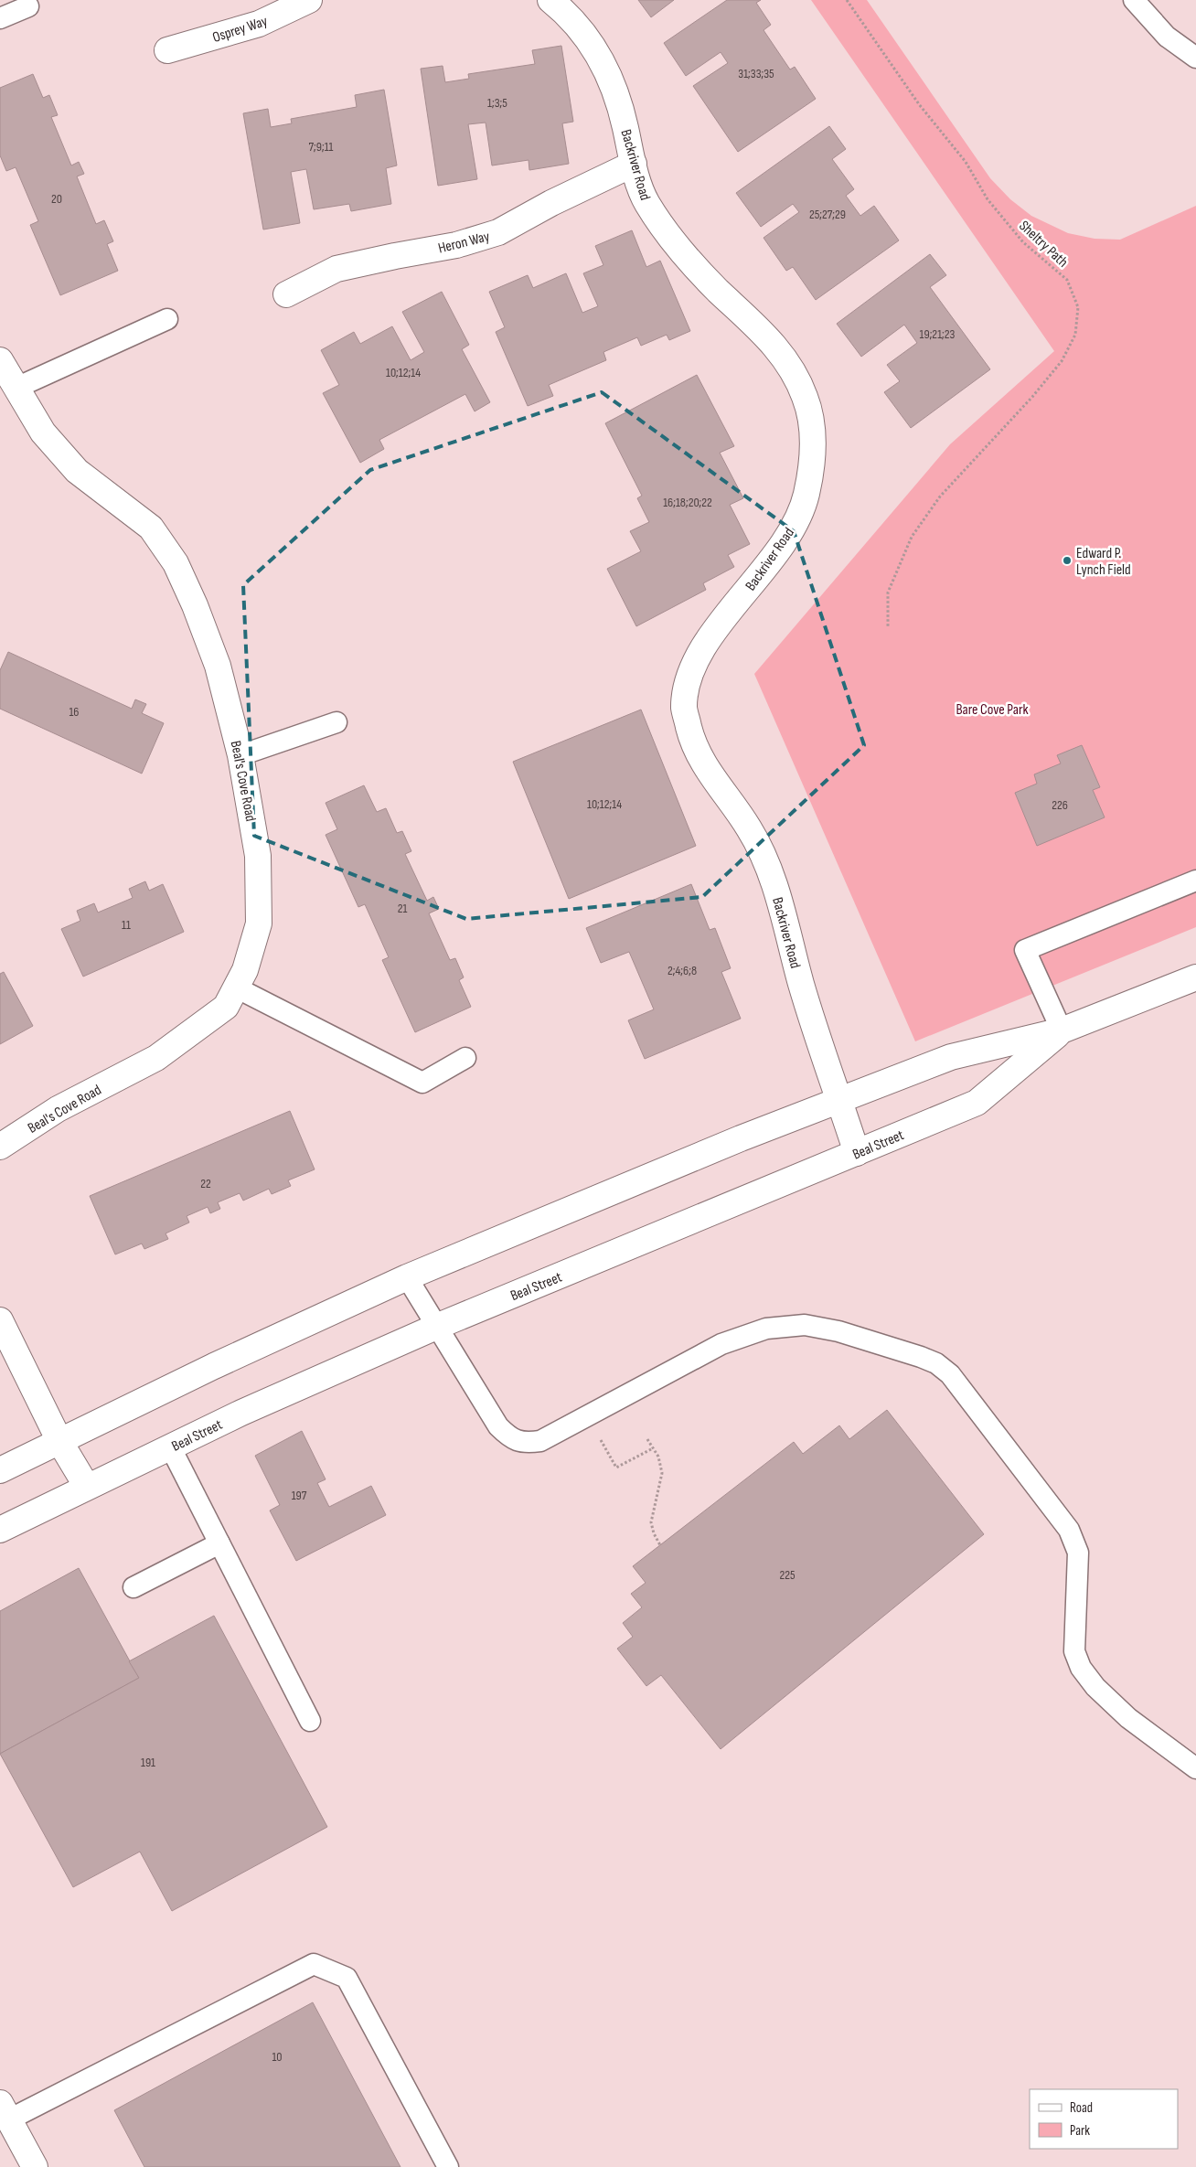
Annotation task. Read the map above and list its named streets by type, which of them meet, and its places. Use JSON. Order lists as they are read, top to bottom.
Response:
{
  "streets": {
    "street": [
      "Osprey Way",
      "Backriver Road",
      "Heron Way",
      "Beal's Cove Road",
      "Beal Street"
    ],
    "path": ["Sheltry Path"]
  },
  "crossings": [
    ["Backriver Road", "Heron Way"],
    ["Backriver Road", "Beal Street"]
  ],
  "parks": ["Bare Cove Park"],
  "places": ["Edward P. Lynch Field"],
  "house_numbers": [
    "31;33;35",
    "1;3;5",
    "7;9;11",
    "20",
    "25;27;29",
    "19;21;23",
    "10;12;14",
    "16;18;20;22",
    "16",
    "10;12;14",
    "226",
    "21",
    "11",
    "2;4;6;8",
    "22",
    "197",
    "225",
    "191",
    "10"
  ],
  "legend": ["Road", "Park"]
}
